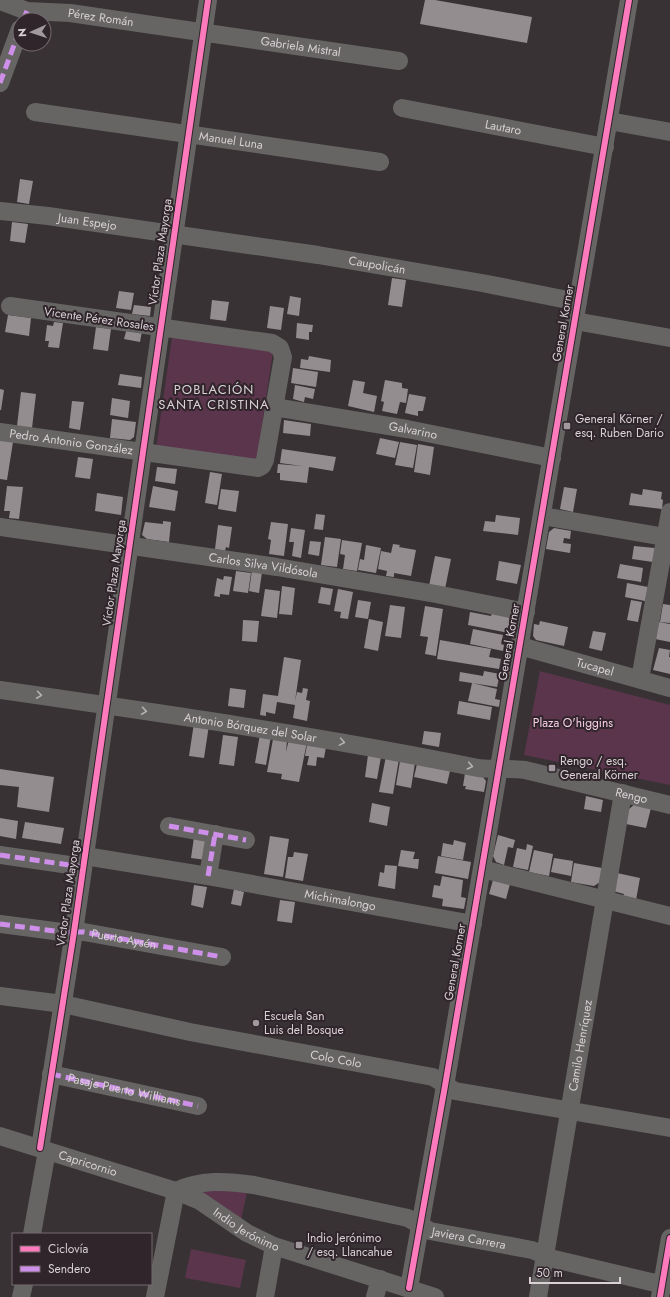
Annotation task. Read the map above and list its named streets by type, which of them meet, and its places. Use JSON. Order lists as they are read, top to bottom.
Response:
{
  "streets": {
    "street": [
      "Pérez Román",
      "Gabriela Mistral",
      "Lautaro",
      "Manuel Luna",
      "Juan Espejo",
      "Víctor Plaza Mayorga",
      "Caupolicán",
      "Vicente Pérez Rosales",
      "General Korner",
      "Galvarino",
      "Pedro Antonio González",
      "Carlos Silva Vildósola",
      "Tucapel",
      "Antonio Bórquez del Solar",
      "Rengo",
      "Michimalongo",
      "Puerto Aysén",
      "Camilo Henríquez",
      "Colo Colo",
      "Pasaje Puerto Williams",
      "Capricornio",
      "Indio Jerónimo",
      "Javiera Carrera"
    ]
  },
  "crossings": [
    ["Pérez Román", "Gabriela Mistral"],
    ["Pérez Román", "Víctor Plaza Mayorga"],
    ["Gabriela Mistral", "Víctor Plaza Mayorga"],
    ["Lautaro", "General Korner"],
    ["Manuel Luna", "Víctor Plaza Mayorga"],
    ["Juan Espejo", "Víctor Plaza Mayorga"],
    ["Juan Espejo", "Caupolicán"],
    ["Víctor Plaza Mayorga", "Caupolicán"],
    ["Víctor Plaza Mayorga", "Vicente Pérez Rosales"],
    ["Víctor Plaza Mayorga", "Pedro Antonio González"],
    ["Víctor Plaza Mayorga", "Carlos Silva Vildósola"],
    ["Víctor Plaza Mayorga", "Antonio Bórquez del Solar"],
    ["Víctor Plaza Mayorga", "Michimalongo"],
    ["Víctor Plaza Mayorga", "Puerto Aysén"],
    ["Víctor Plaza Mayorga", "Colo Colo"],
    ["Víctor Plaza Mayorga", "Pasaje Puerto Williams"],
    ["Víctor Plaza Mayorga", "Capricornio"],
    ["Caupolicán", "General Korner"],
    ["Vicente Pérez Rosales", "Galvarino"],
    ["Vicente Pérez Rosales", "Pedro Antonio González"],
    ["General Korner", "Galvarino"],
    ["General Korner", "Carlos Silva Vildósola"],
    ["General Korner", "Tucapel"],
    ["General Korner", "Antonio Bórquez del Solar"],
    ["General Korner", "Rengo"],
    ["General Korner", "Michimalongo"],
    ["General Korner", "Colo Colo"],
    ["General Korner", "Indio Jerónimo"],
    ["General Korner", "Javiera Carrera"],
    ["Galvarino", "Pedro Antonio González"],
    ["Antonio Bórquez del Solar", "Rengo"],
    ["Rengo", "Camilo Henríquez"],
    ["Camilo Henríquez", "Colo Colo"],
    ["Camilo Henríquez", "Javiera Carrera"],
    ["Capricornio", "Indio Jerónimo"],
    ["Capricornio", "Javiera Carrera"],
    ["Indio Jerónimo", "Javiera Carrera"]
  ],
  "one_way": ["Antonio Bórquez del Solar"],
  "districts": ["POBLACIÓN SANTA CRISTINA"],
  "parks": ["Plaza O'higgins"],
  "places": {
    "transit": ["General Körner / esq. Ruben Dario", "Rengo / esq. General Körner", "Indio Jerónimo / esq. Llancahue"],
    "other": ["Escuela San Luis del Bosque"]
  },
  "legend": ["Ciclovía", "Sendero"],
  "scale_bar": "50 m",
  "north": "left"
}
